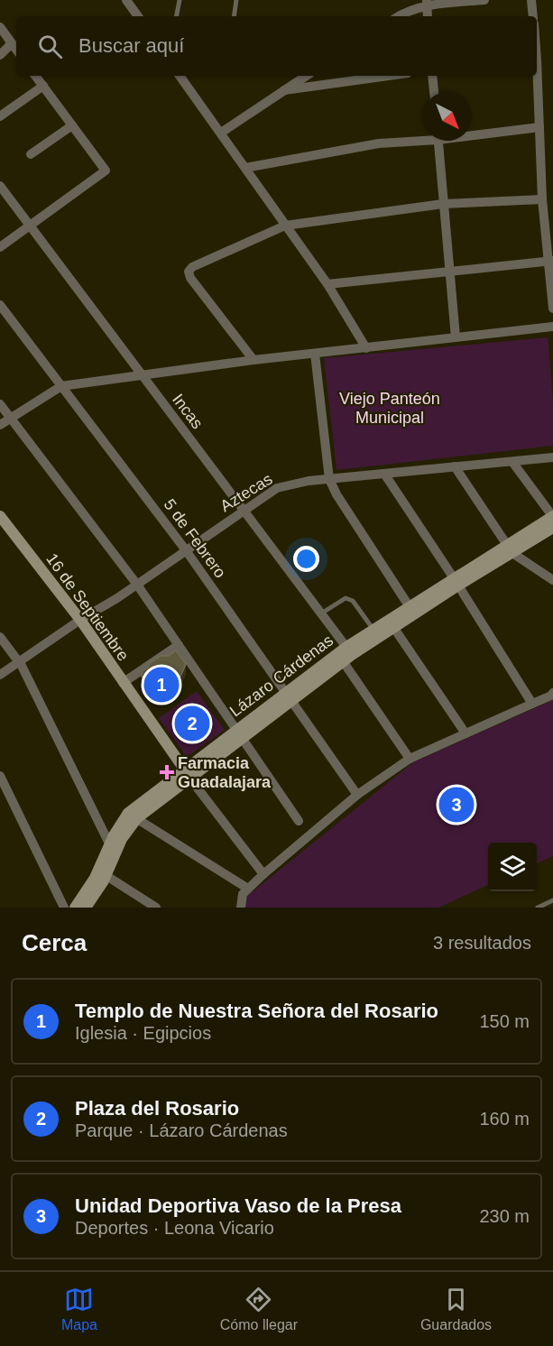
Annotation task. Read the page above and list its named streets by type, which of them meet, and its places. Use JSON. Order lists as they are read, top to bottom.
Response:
{
  "streets": {
    "street": [
      "Incas",
      "Aztecas",
      "5 de Febrero",
      "16 de Septiembre",
      "Lázaro Cárdenas"
    ]
  },
  "crossings": [
    ["Incas", "Aztecas"],
    ["Incas", "Lázaro Cárdenas"],
    ["Aztecas", "5 de Febrero"],
    ["Aztecas", "16 de Septiembre"],
    ["5 de Febrero", "Lázaro Cárdenas"],
    ["16 de Septiembre", "Lázaro Cárdenas"]
  ],
  "parks": ["Viejo Panteón Municipal"],
  "places": {
    "health": ["Farmacia Guadalajara"]
  },
  "north": "bottom right",
  "page": {
    "search": "Buscar aquí",
    "pins": ["1", "2", "3"],
    "heading": ["Cerca", "3 resultados"],
    "list": [
      {
        "mark": "1",
        "name": "Templo de Nuestra Señora del Rosario",
        "note": "Iglesia · Egipcios",
        "value": "150 m"
      },
      {
        "mark": "2",
        "name": "Plaza del Rosario",
        "note": "Parque · Lázaro Cárdenas",
        "value": "160 m"
      },
      {
        "mark": "3",
        "name": "Unidad Deportiva Vaso de la Presa",
        "note": "Deportes · Leona Vicario",
        "value": "230 m"
      }
    ],
    "nav": ["Mapa", "Cómo llegar", "Guardados"]
  }
}
